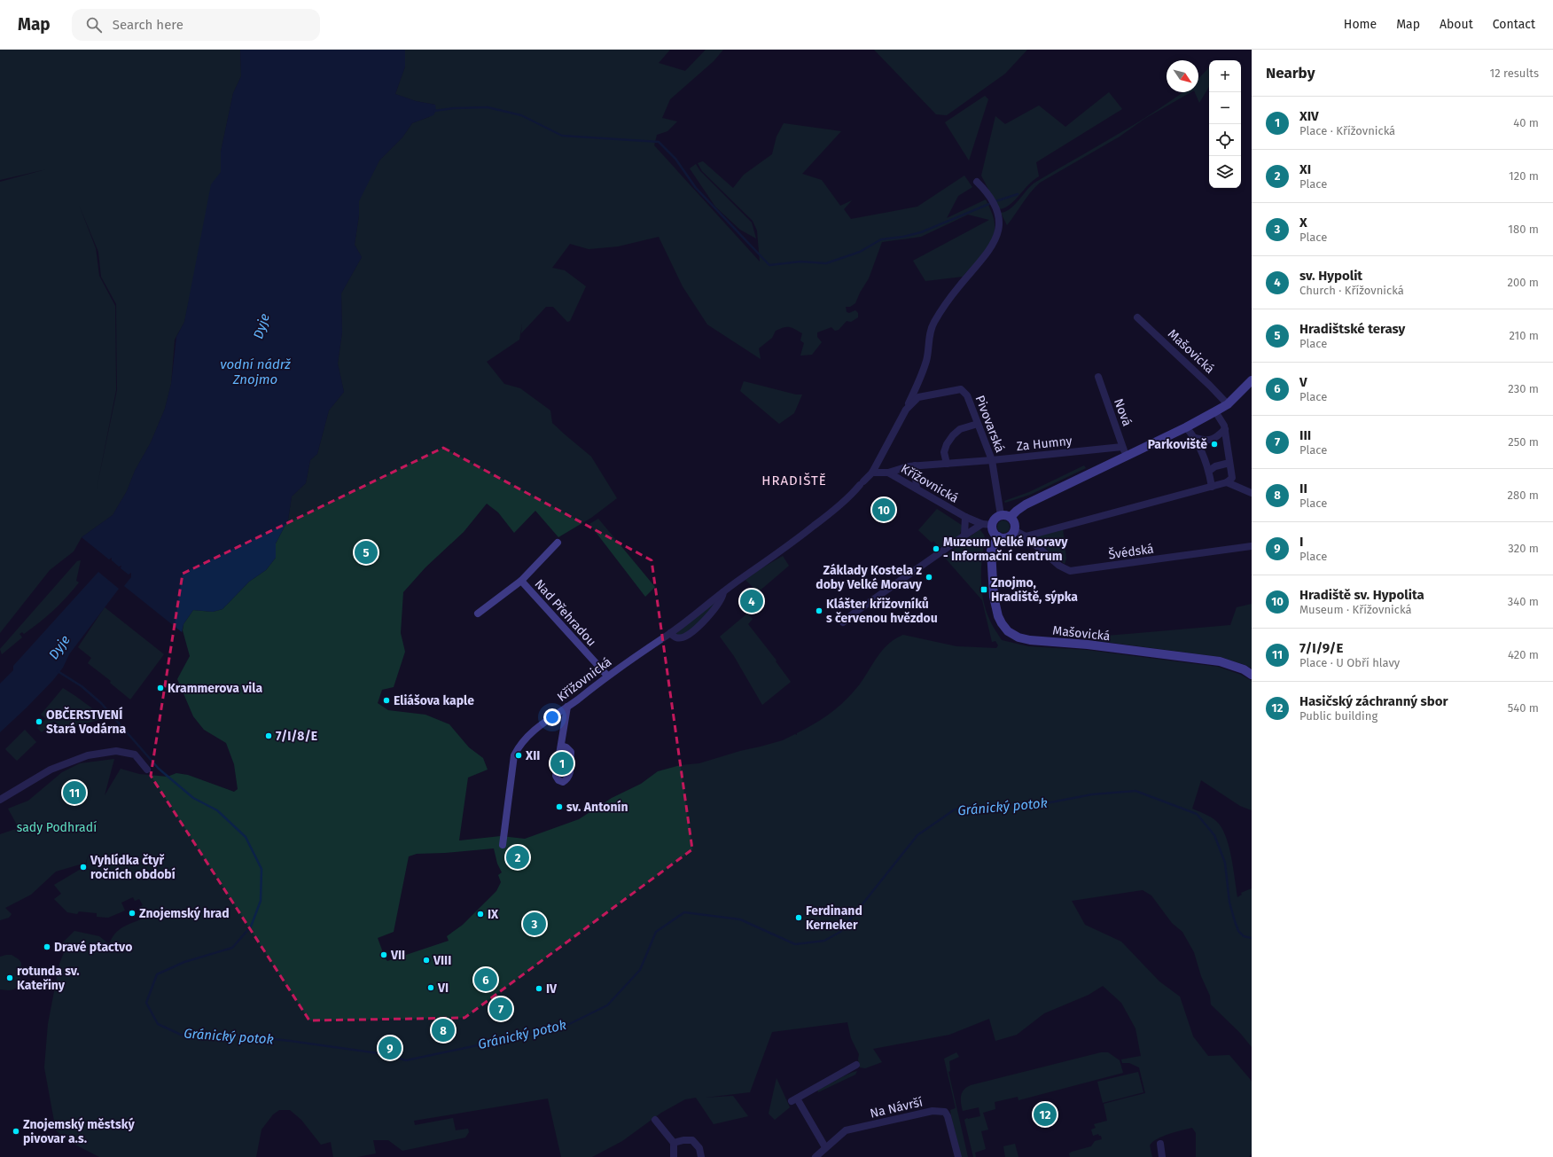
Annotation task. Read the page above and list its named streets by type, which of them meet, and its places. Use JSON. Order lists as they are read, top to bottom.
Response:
{
  "streets": {
    "street": [
      "Mašovická",
      "Nová",
      "Pivovarská",
      "Za Humny",
      "Křížovnická",
      "Švédská",
      "Nad Přehradou",
      "Na Návrší"
    ]
  },
  "crossings": [
    ["Mašovická", "Pivovarská"],
    ["Mašovická", "Křížovnická"],
    ["Mašovická", "Švédská"],
    ["Nová", "Za Humny"],
    ["Pivovarská", "Za Humny"],
    ["Pivovarská", "Křížovnická"],
    ["Pivovarská", "Švédská"],
    ["Za Humny", "Křížovnická"],
    ["Křížovnická", "Švédská"],
    ["Křížovnická", "Nad Přehradou"]
  ],
  "districts": ["HRADIŠTĚ"],
  "water": ["Dyje", "vodní nádrž Znojmo", "Gránický potok"],
  "parks": ["sady Podhradí"],
  "places": {
    "other": [
      "Parkoviště",
      "Muzeum Velké Moravy - Informační centrum",
      "Základy Kostela z doby Velké Moravy",
      "Klášter křižovníků s červenou hvězdou",
      "Krammerova vila",
      "Eliášova kaple",
      "OBČERSTVENÍ Stará Vodárna",
      "7/I/8/E",
      "XII",
      "sv. Antonín",
      "Vyhlídka čtyř ročních období",
      "Znojemský hrad",
      "IX",
      "Ferdinand Kerneker",
      "Dravé ptactvo",
      "VII",
      "VIII",
      "rotunda sv. Kateřiny",
      "VI",
      "IV",
      "Znojemský městský pivovar a.s."
    ],
    "transit": ["Znojmo, Hradiště, sýpka"]
  },
  "north": "bottom right",
  "page": {
    "header": "Map",
    "search": "Search here",
    "nav": [
      "Home",
      "Map",
      "About",
      "Contact"
    ],
    "heading": ["Nearby", "12 results"],
    "map_buttons": ["+", "−"],
    "list": [
      {
        "mark": "1",
        "name": "XIV",
        "note": "Place · Křížovnická",
        "value": "40 m"
      },
      {
        "mark": "2",
        "name": "XI",
        "note": "Place",
        "value": "120 m"
      },
      {
        "mark": "3",
        "name": "X",
        "note": "Place",
        "value": "180 m"
      },
      {
        "mark": "4",
        "name": "sv. Hypolit",
        "note": "Church · Křížovnická",
        "value": "200 m"
      },
      {
        "mark": "5",
        "name": "Hradištské terasy",
        "note": "Place",
        "value": "210 m"
      },
      {
        "mark": "6",
        "name": "V",
        "note": "Place",
        "value": "230 m"
      },
      {
        "mark": "7",
        "name": "III",
        "note": "Place",
        "value": "250 m"
      },
      {
        "mark": "8",
        "name": "II",
        "note": "Place",
        "value": "280 m"
      },
      {
        "mark": "9",
        "name": "I",
        "note": "Place",
        "value": "320 m"
      },
      {
        "mark": "10",
        "name": "Hradiště sv. Hypolita",
        "note": "Museum · Křížovnická",
        "value": "340 m"
      },
      {
        "mark": "11",
        "name": "7/I/9/E",
        "note": "Place · U Obří hlavy",
        "value": "420 m"
      },
      {
        "mark": "12",
        "name": "Hasičský záchranný sbor",
        "note": "Public building",
        "value": "540 m"
      }
    ],
    "pins": [
      "10",
      "5",
      "4",
      "1",
      "11",
      "2",
      "3",
      "6",
      "7",
      "8",
      "9",
      "12"
    ]
  }
}
